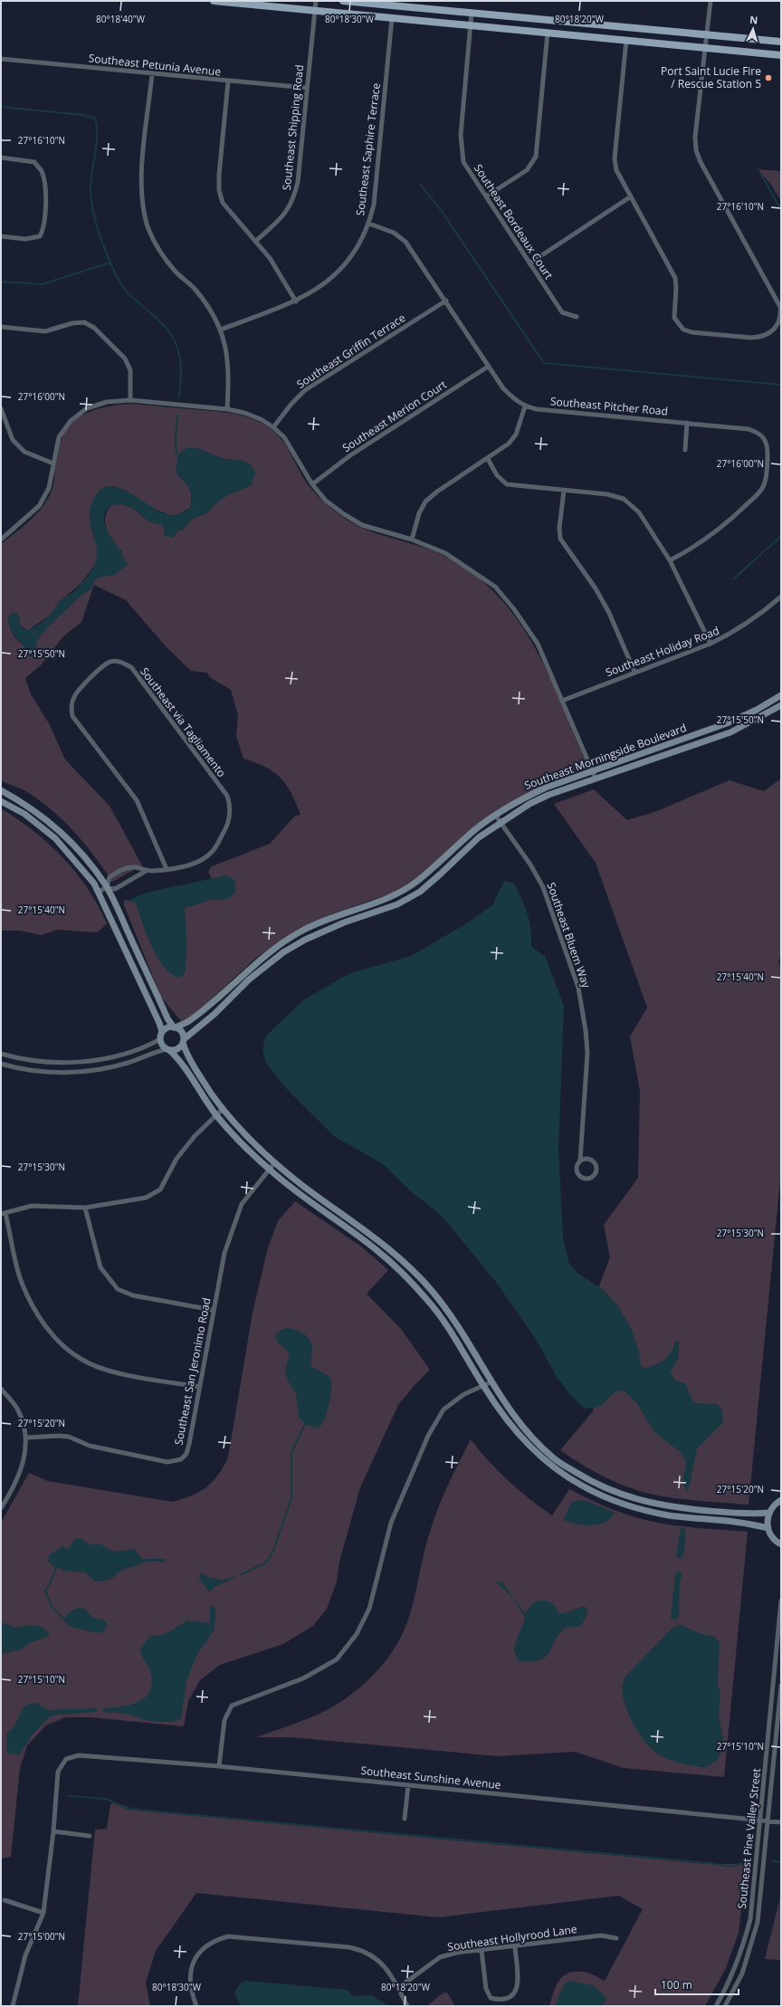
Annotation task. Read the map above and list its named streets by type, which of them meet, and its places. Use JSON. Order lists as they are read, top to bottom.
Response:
{
  "streets": {
    "street": [
      "Southeast Petunia Avenue",
      "Southeast Shipping Road",
      "Southeast Saphire Terrace",
      "Southeast Bordeaux Court",
      "Southeast Griffin Terrace",
      "Southeast Pitcher Road",
      "Southeast Merion Court",
      "Southeast Holiday Road",
      "Southeast via Tagliamento",
      "Southeast Morningside Boulevard",
      "Southeast Bluem Way",
      "Southeast San Jeronimo Road",
      "Southeast Sunshine Avenue",
      "Southeast Pine Valley Street",
      "Southeast Hollyrood Lane"
    ]
  },
  "crossings": [
    ["Southeast Petunia Avenue", "Southeast Shipping Road"],
    ["Southeast Saphire Terrace", "Southeast Pitcher Road"],
    ["Southeast Griffin Terrace", "Southeast Pitcher Road"],
    ["Southeast Pitcher Road", "Southeast Merion Court"],
    ["Southeast Morningside Boulevard", "Southeast Bluem Way"],
    ["Southeast Sunshine Avenue", "Southeast Pine Valley Street"]
  ],
  "places": ["Port Saint Lucie Fire / Rescue Station 5"],
  "scale_bar": "100 m",
  "north": "top",
  "coordinates": [
    "80°18'40\"W",
    "80°18'30\"W",
    "80°18'20\"W",
    "27°16'10\"N",
    "27°16'00\"N",
    "27°15'50\"N",
    "27°15'40\"N",
    "27°15'30\"N",
    "27°15'20\"N",
    "27°15'10\"N",
    "27°15'00\"N"
  ]
}
